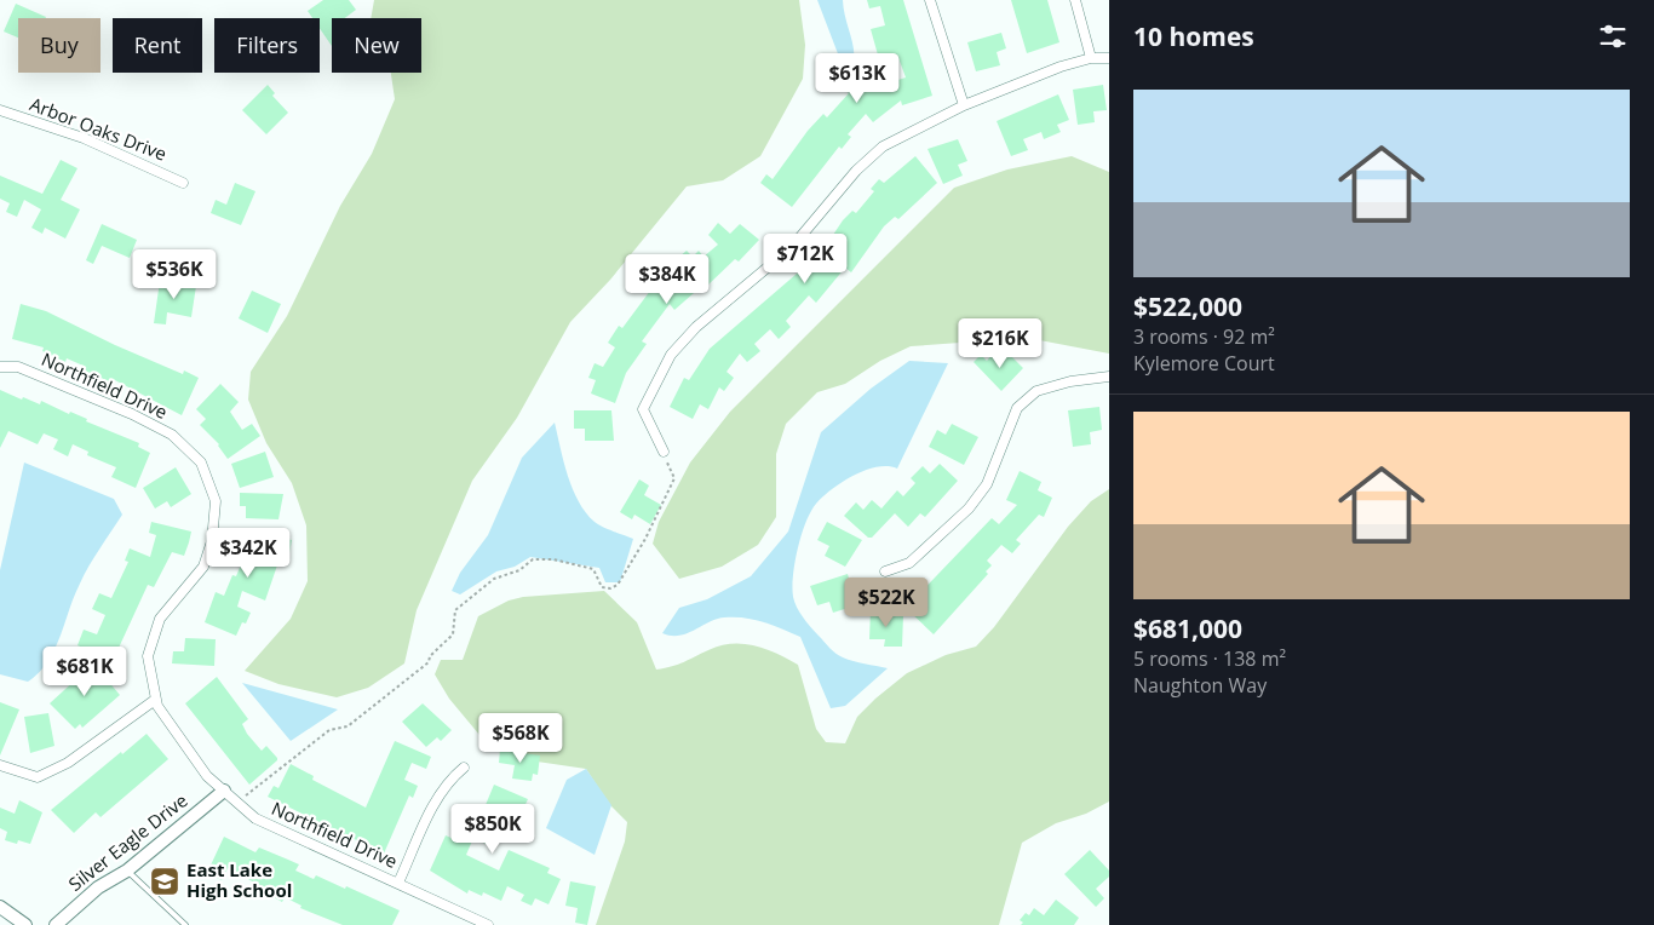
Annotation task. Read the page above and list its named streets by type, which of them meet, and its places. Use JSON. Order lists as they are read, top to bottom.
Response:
{
  "streets": {
    "street": ["Arbor Oaks Drive", "Northfield Drive", "Silver Eagle Drive"]
  },
  "crossings": [
    ["Northfield Drive", "Silver Eagle Drive"]
  ],
  "places": {
    "school or university": ["East Lake High School"]
  },
  "page": {
    "heading": "10 homes",
    "chip": [
      "Buy",
      "Rent",
      "Filters",
      "New"
    ],
    "price": [
      "$613K",
      "$712K",
      "$536K",
      "$384K",
      "$216K",
      "$342K",
      "$522K",
      "$681K",
      "$568K",
      "$850K"
    ],
    "list": [
      {
        "name": "$522,000",
        "note": "3 rooms · 92 m² · Kylemore Court"
      },
      {
        "name": "$681,000",
        "note": "5 rooms · 138 m² · Naughton Way"
      }
    ]
  }
}
